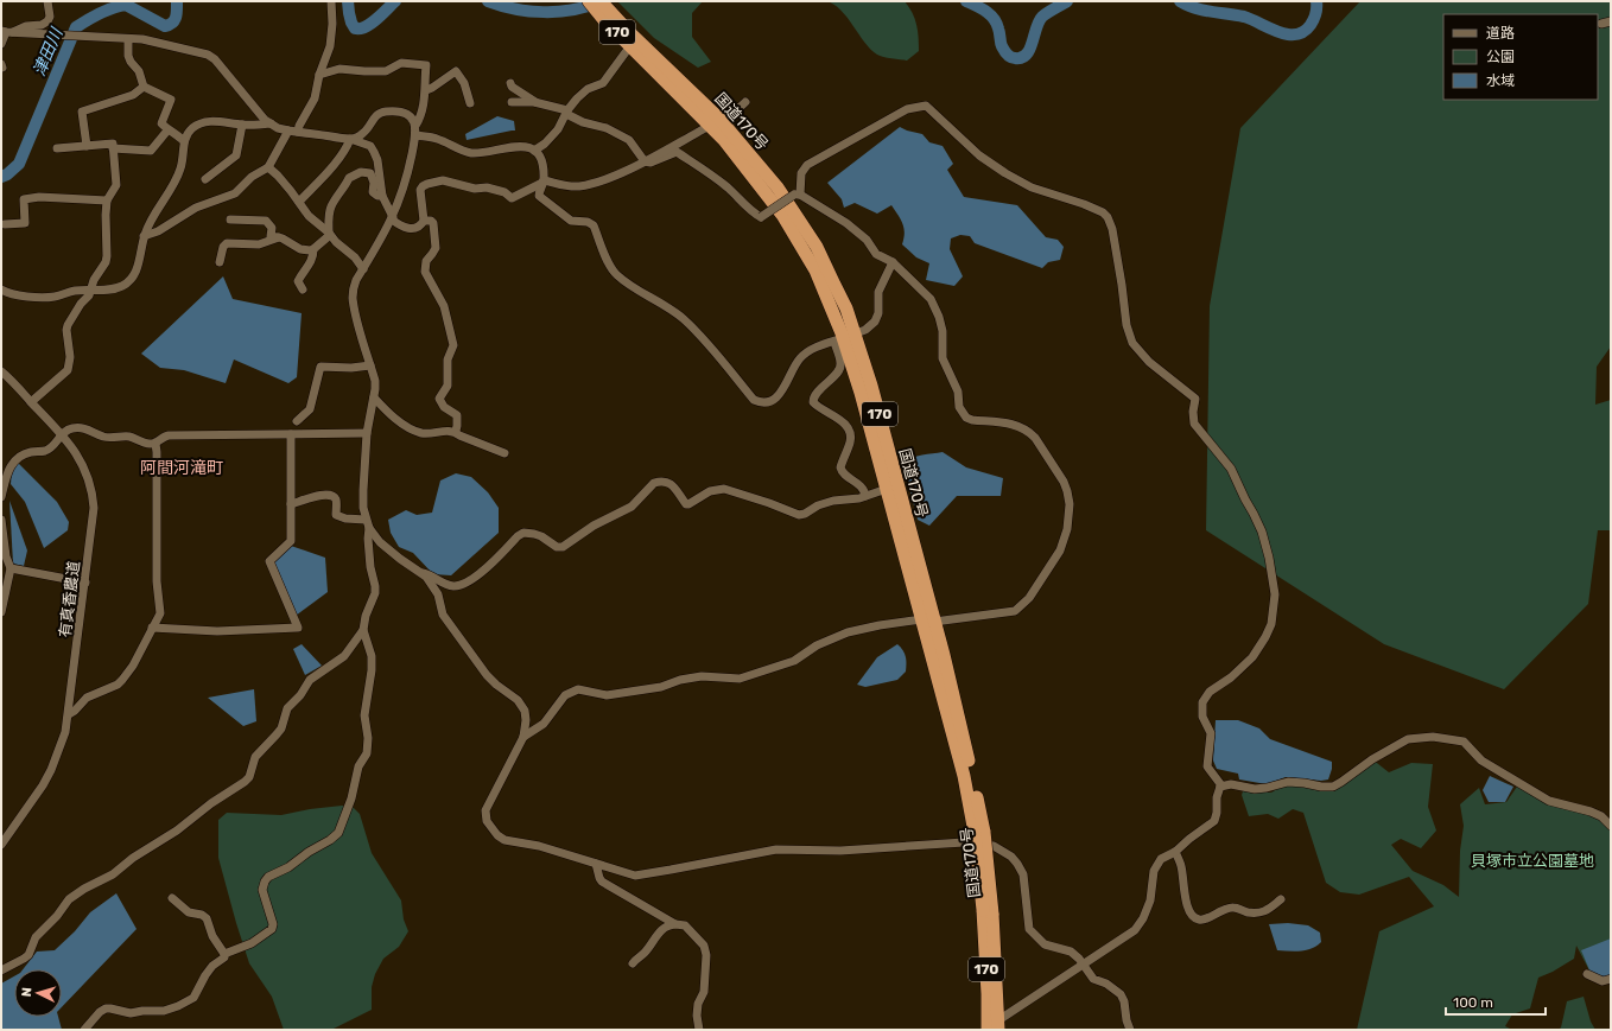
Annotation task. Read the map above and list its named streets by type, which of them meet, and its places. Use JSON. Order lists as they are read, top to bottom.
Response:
{
  "streets": {
    "highway": ["170", "国道170号"],
    "street": ["有真香農道"]
  },
  "districts": ["阿間河滝町"],
  "water": ["津田川"],
  "parks": ["貝塚市立公園墓地"],
  "legend": ["道路", "公園", "水域"],
  "scale_bar": "100 m",
  "north": "left"
}
